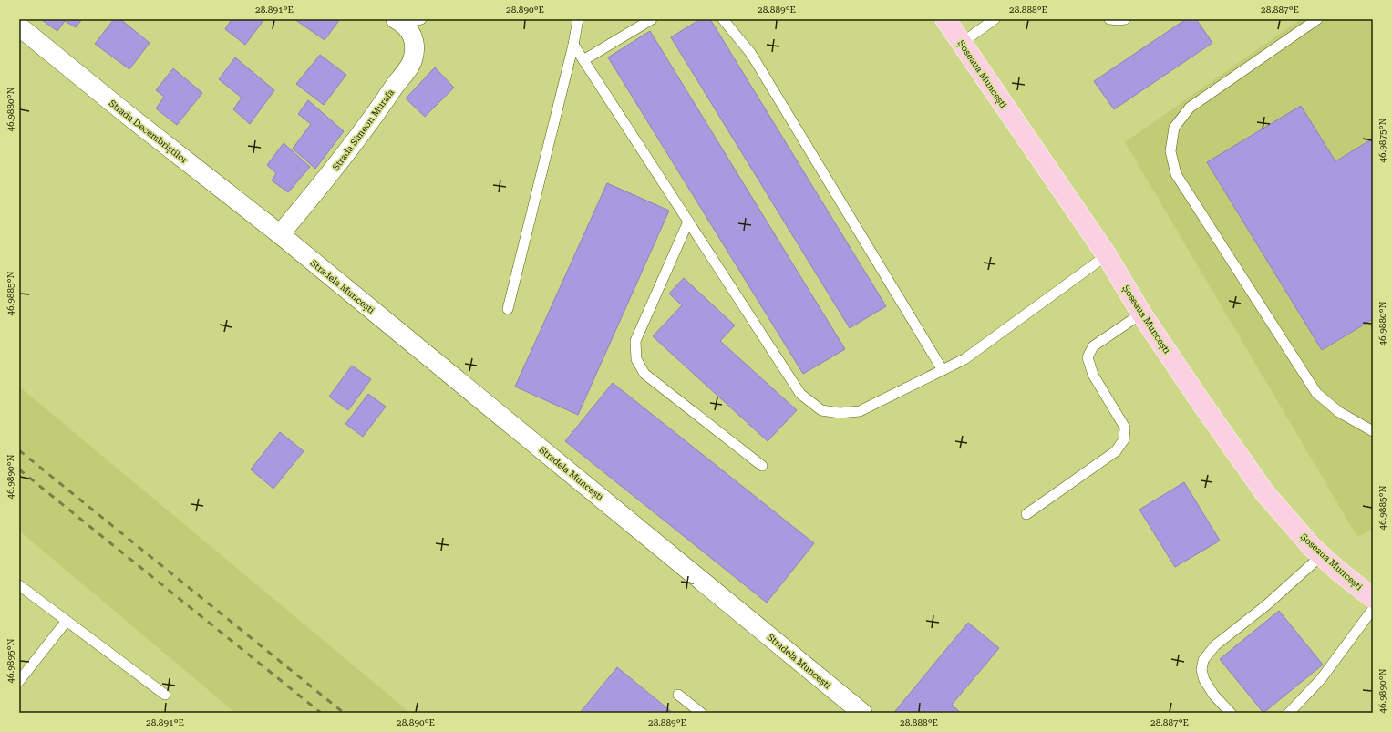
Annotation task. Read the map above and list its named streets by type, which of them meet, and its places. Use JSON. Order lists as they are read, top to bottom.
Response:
{
  "streets": {
    "main road": ["Șoseaua Muncești"],
    "street": ["Strada Simeon Murafa", "Strada Decembriștilor", "Stradela Muncești"]
  },
  "crossings": [
    ["Strada Simeon Murafa", "Strada Decembriștilor"],
    ["Strada Simeon Murafa", "Stradela Muncești"],
    ["Strada Decembriștilor", "Stradela Muncești"]
  ],
  "coordinates": [
    "28.891°E",
    "28.890°E",
    "28.889°E",
    "28.888°E",
    "28.887°E",
    "46.9880°N",
    "46.9875°N",
    "46.9885°N",
    "46.9890°N",
    "46.9895°N"
  ]
}
